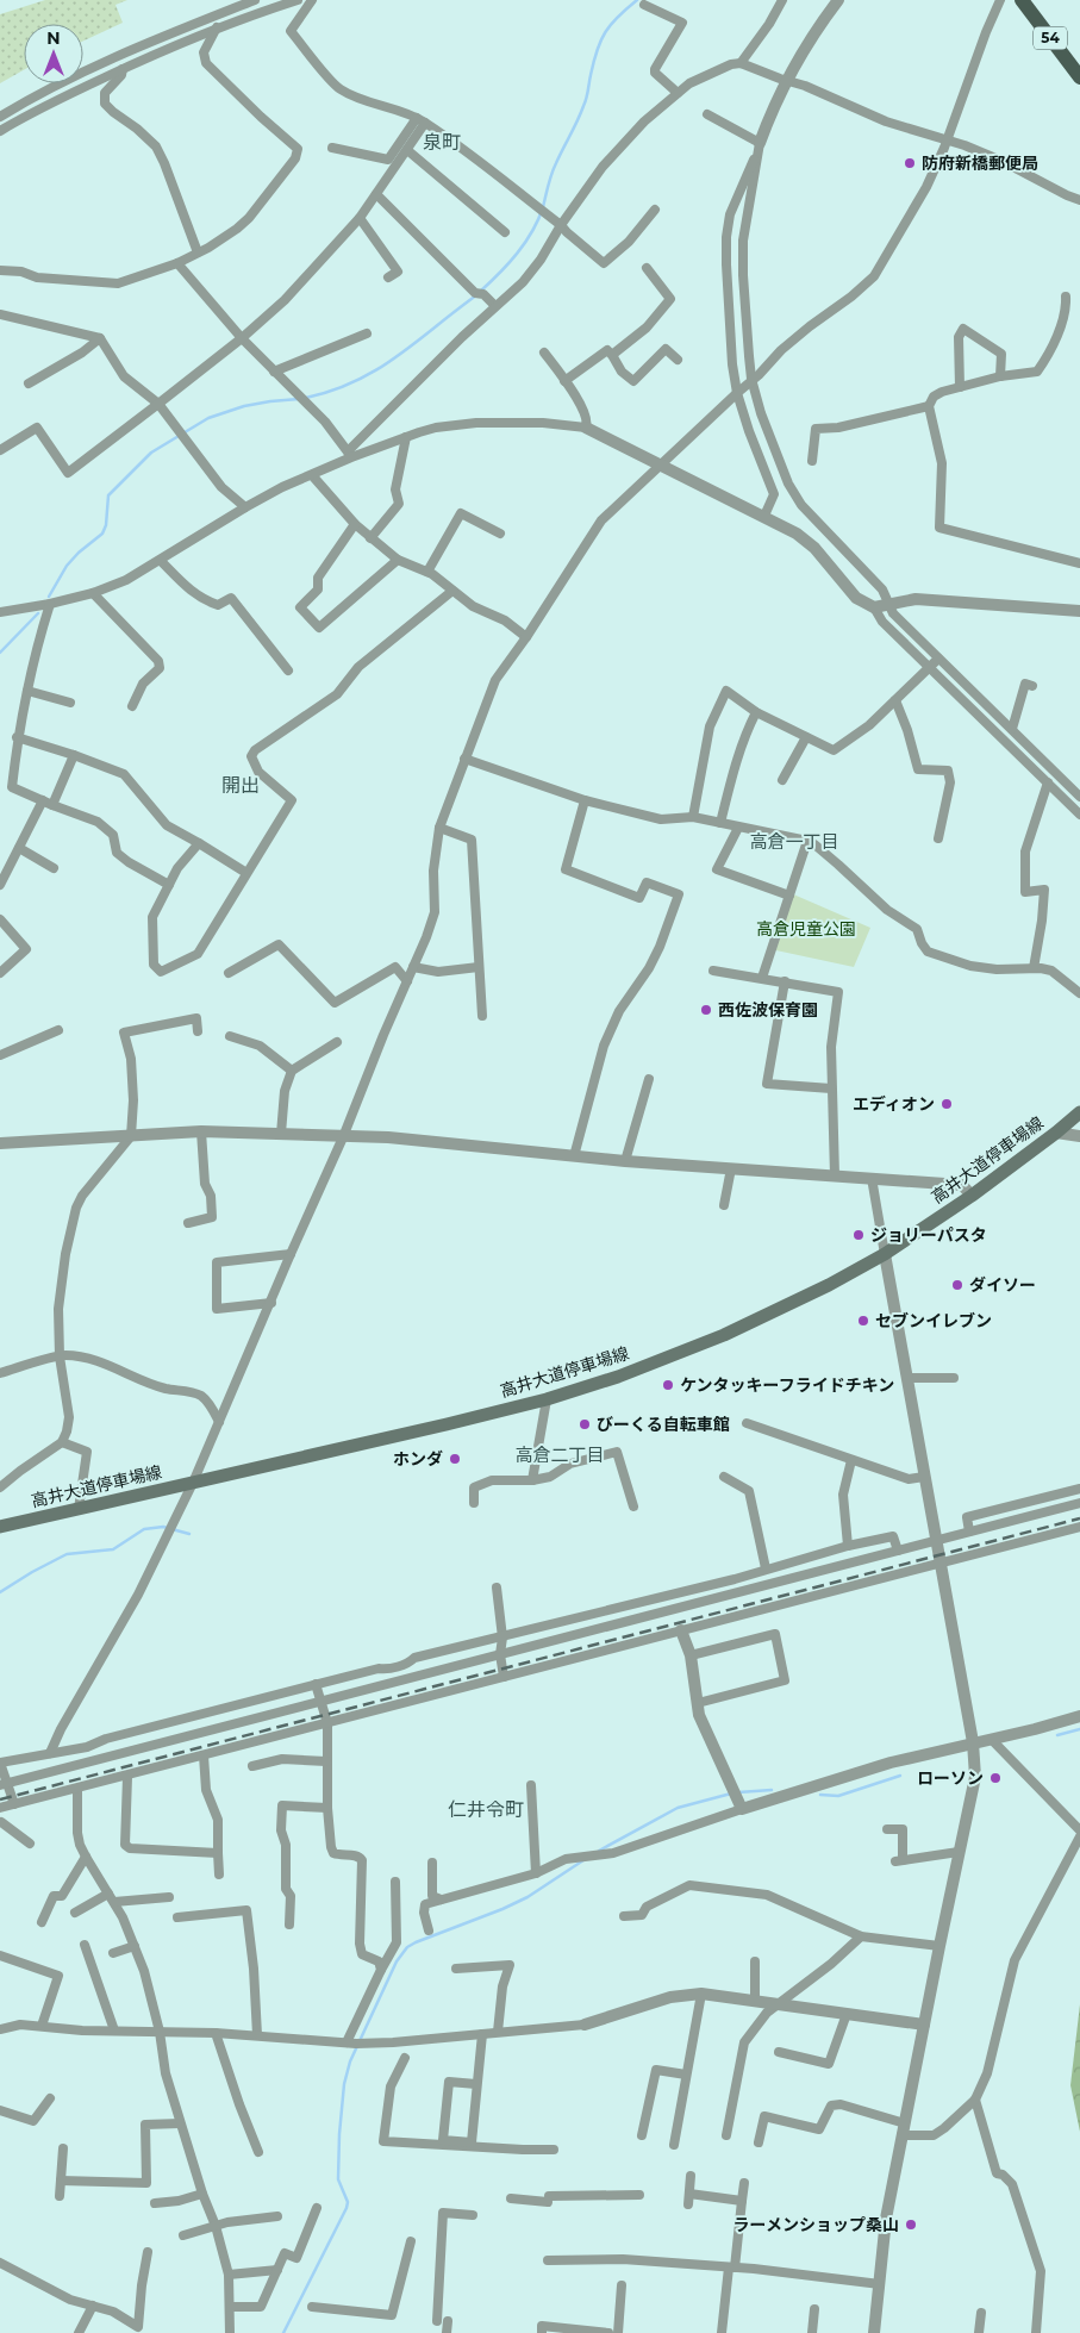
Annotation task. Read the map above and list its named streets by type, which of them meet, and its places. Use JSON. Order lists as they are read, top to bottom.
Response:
{
  "streets": {
    "main road": ["54", "高井大道停車場線"]
  },
  "districts": [
    "泉町",
    "開出",
    "高倉一丁目",
    "高倉二丁目",
    "仁井令町"
  ],
  "parks": ["高倉児童公園"],
  "places": [
    "防府新橋郵便局",
    "西佐波保育園",
    "エディオン",
    "ジョリーパスタ",
    "ダイソー",
    "セブンイレブン",
    "ケンタッキーフライドチキン",
    "びーくる自転車館",
    "ホンダ",
    "ローソン",
    "ラーメンショップ桑山"
  ],
  "north": "top"
}
